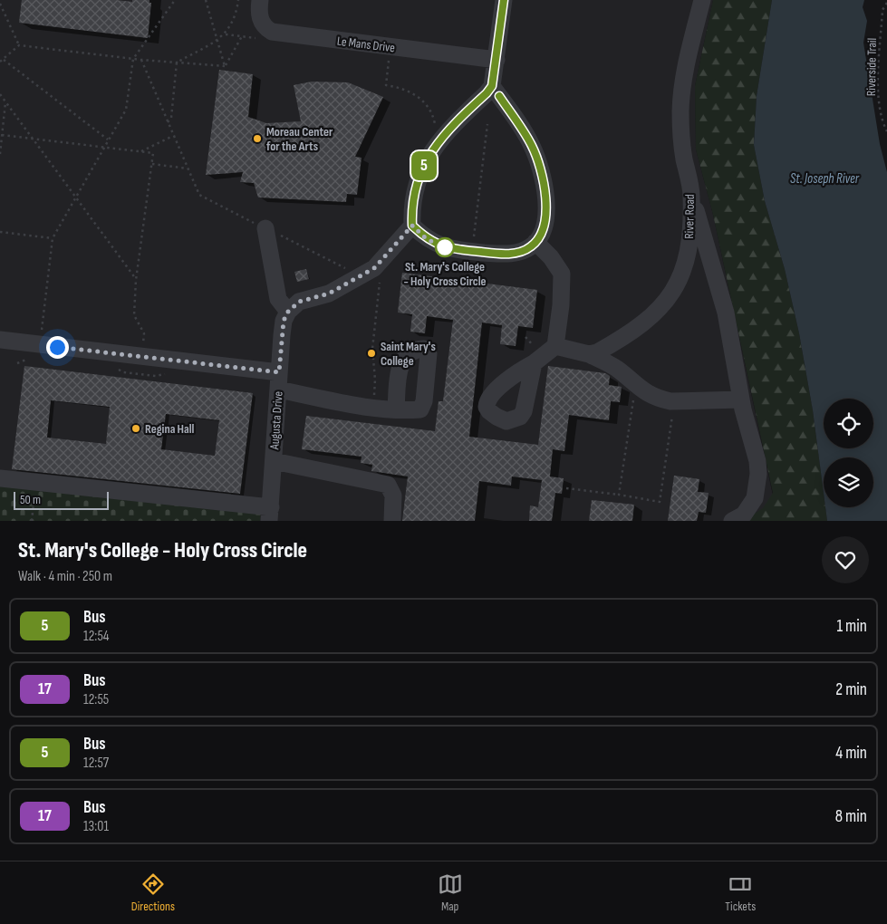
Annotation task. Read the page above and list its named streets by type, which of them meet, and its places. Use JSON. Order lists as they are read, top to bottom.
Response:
{
  "streets": {
    "street": ["Le Mans Drive", "River Road", "Augusta Drive"],
    "path": ["Riverside Trail"]
  },
  "water": ["St. Joseph River"],
  "places": [
    "Moreau Center for the Arts",
    "St. Mary's College - Holy Cross Circle",
    "Saint Mary's College",
    "Regina Hall"
  ],
  "lines": ["bus line 5"],
  "scale_bar": "50 m",
  "page": {
    "on_map": "5",
    "scale": "50 m",
    "heading": ["St. Mary's College - Holy Cross Circle", "Walk · 4 min · 250 m"],
    "list": [
      {
        "mark": "5",
        "name": "Bus",
        "note": "12:54",
        "value": "1 min"
      },
      {
        "mark": "17",
        "name": "Bus",
        "note": "12:55",
        "value": "2 min"
      },
      {
        "mark": "5",
        "name": "Bus",
        "note": "12:57",
        "value": "4 min"
      },
      {
        "mark": "17",
        "name": "Bus",
        "note": "13:01",
        "value": "8 min"
      }
    ],
    "tabs": ["Directions", "Map", "Tickets"]
  }
}
